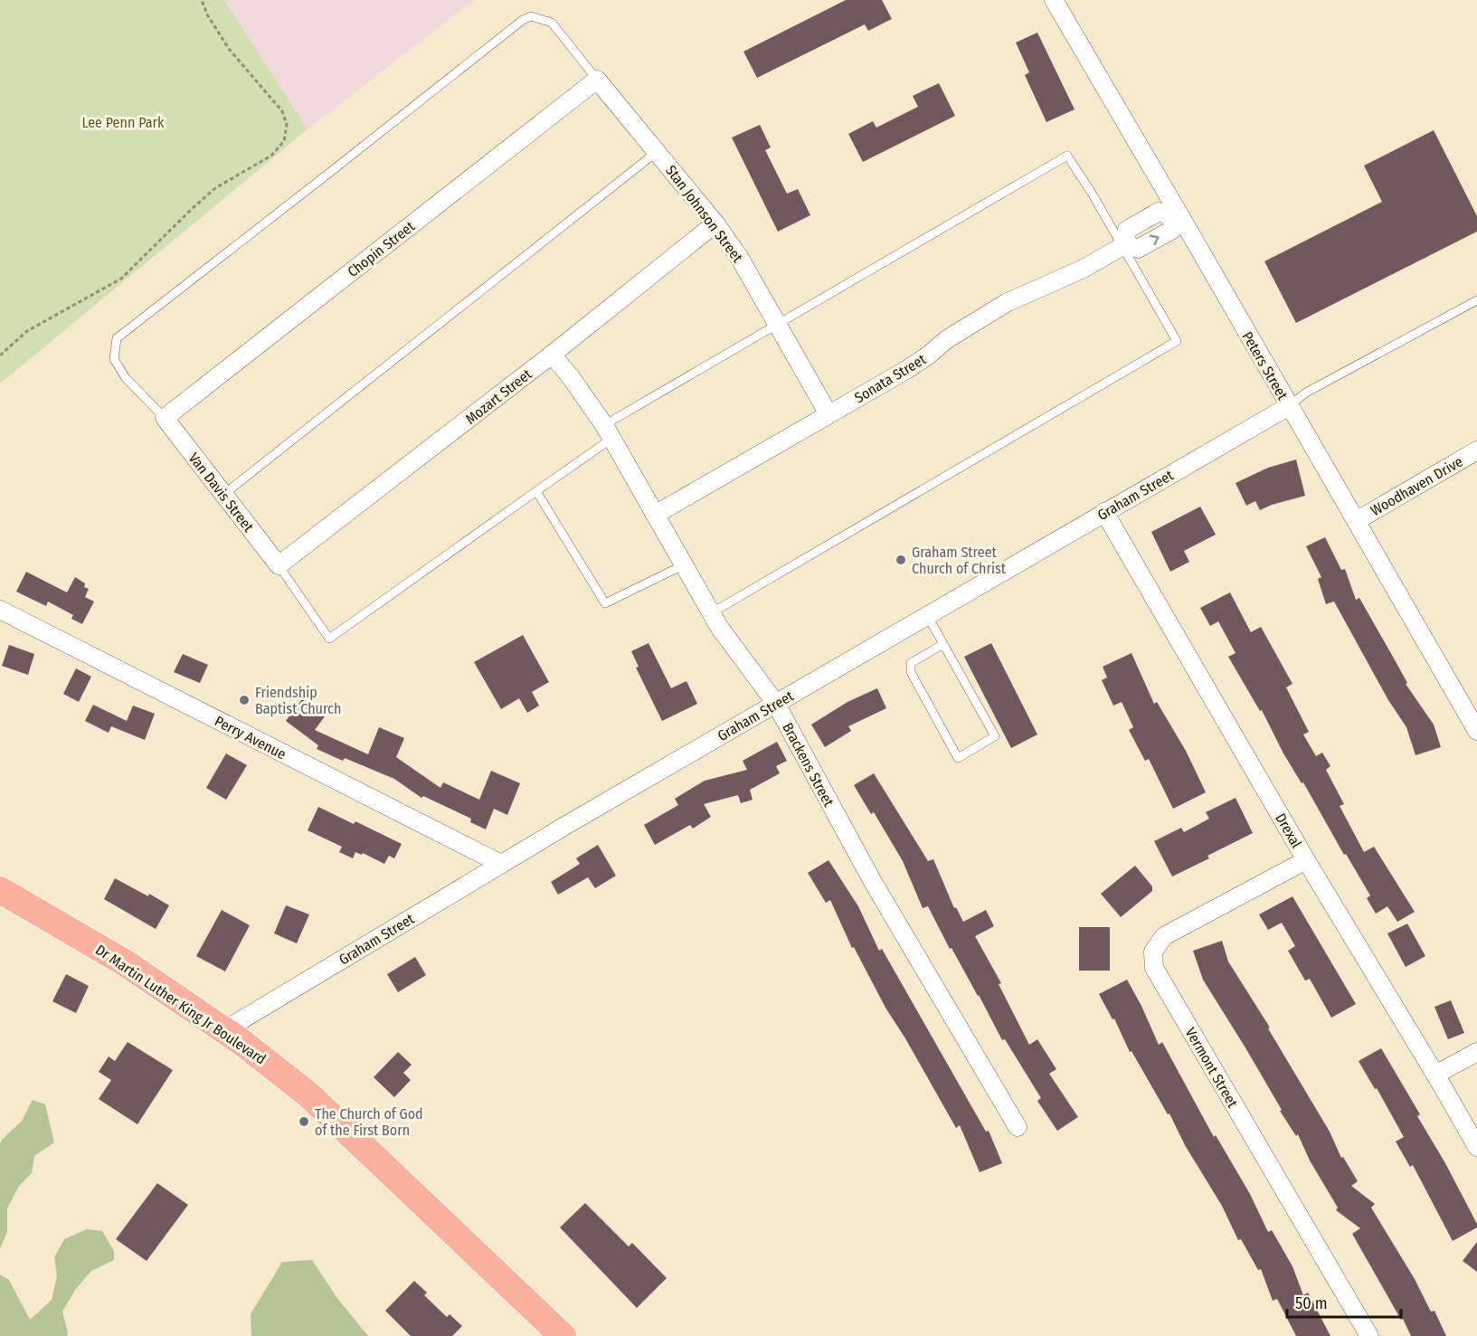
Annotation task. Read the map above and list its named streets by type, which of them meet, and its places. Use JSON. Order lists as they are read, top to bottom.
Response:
{
  "streets": {
    "main road": ["Dr Martin Luther King Jr Boulevard"],
    "street": [
      "Stan Johnson Street",
      "Chopin Street",
      "Peters Street",
      "Sonata Street",
      "Mozart Street",
      "Woodhaven Drive",
      "Van Davis Street",
      "Graham Street",
      "Perry Avenue",
      "Brackens Street",
      "Drexal",
      "Vermont Street"
    ]
  },
  "crossings": [
    ["Stan Johnson Street", "Chopin Street"],
    ["Stan Johnson Street", "Sonata Street"],
    ["Stan Johnson Street", "Mozart Street"],
    ["Chopin Street", "Van Davis Street"],
    ["Peters Street", "Sonata Street"],
    ["Peters Street", "Woodhaven Drive"],
    ["Peters Street", "Graham Street"],
    ["Sonata Street", "Brackens Street"],
    ["Mozart Street", "Van Davis Street"],
    ["Mozart Street", "Brackens Street"],
    ["Graham Street", "Perry Avenue"],
    ["Graham Street", "Brackens Street"],
    ["Graham Street", "Drexal"],
    ["Graham Street", "Dr Martin Luther King Jr Boulevard"],
    ["Drexal", "Vermont Street"]
  ],
  "parks": ["Lee Penn Park"],
  "places": ["Graham Street Church of Christ", "Friendship Baptist Church", "The Church of God of the First Born"],
  "scale_bar": "50 m"
}
